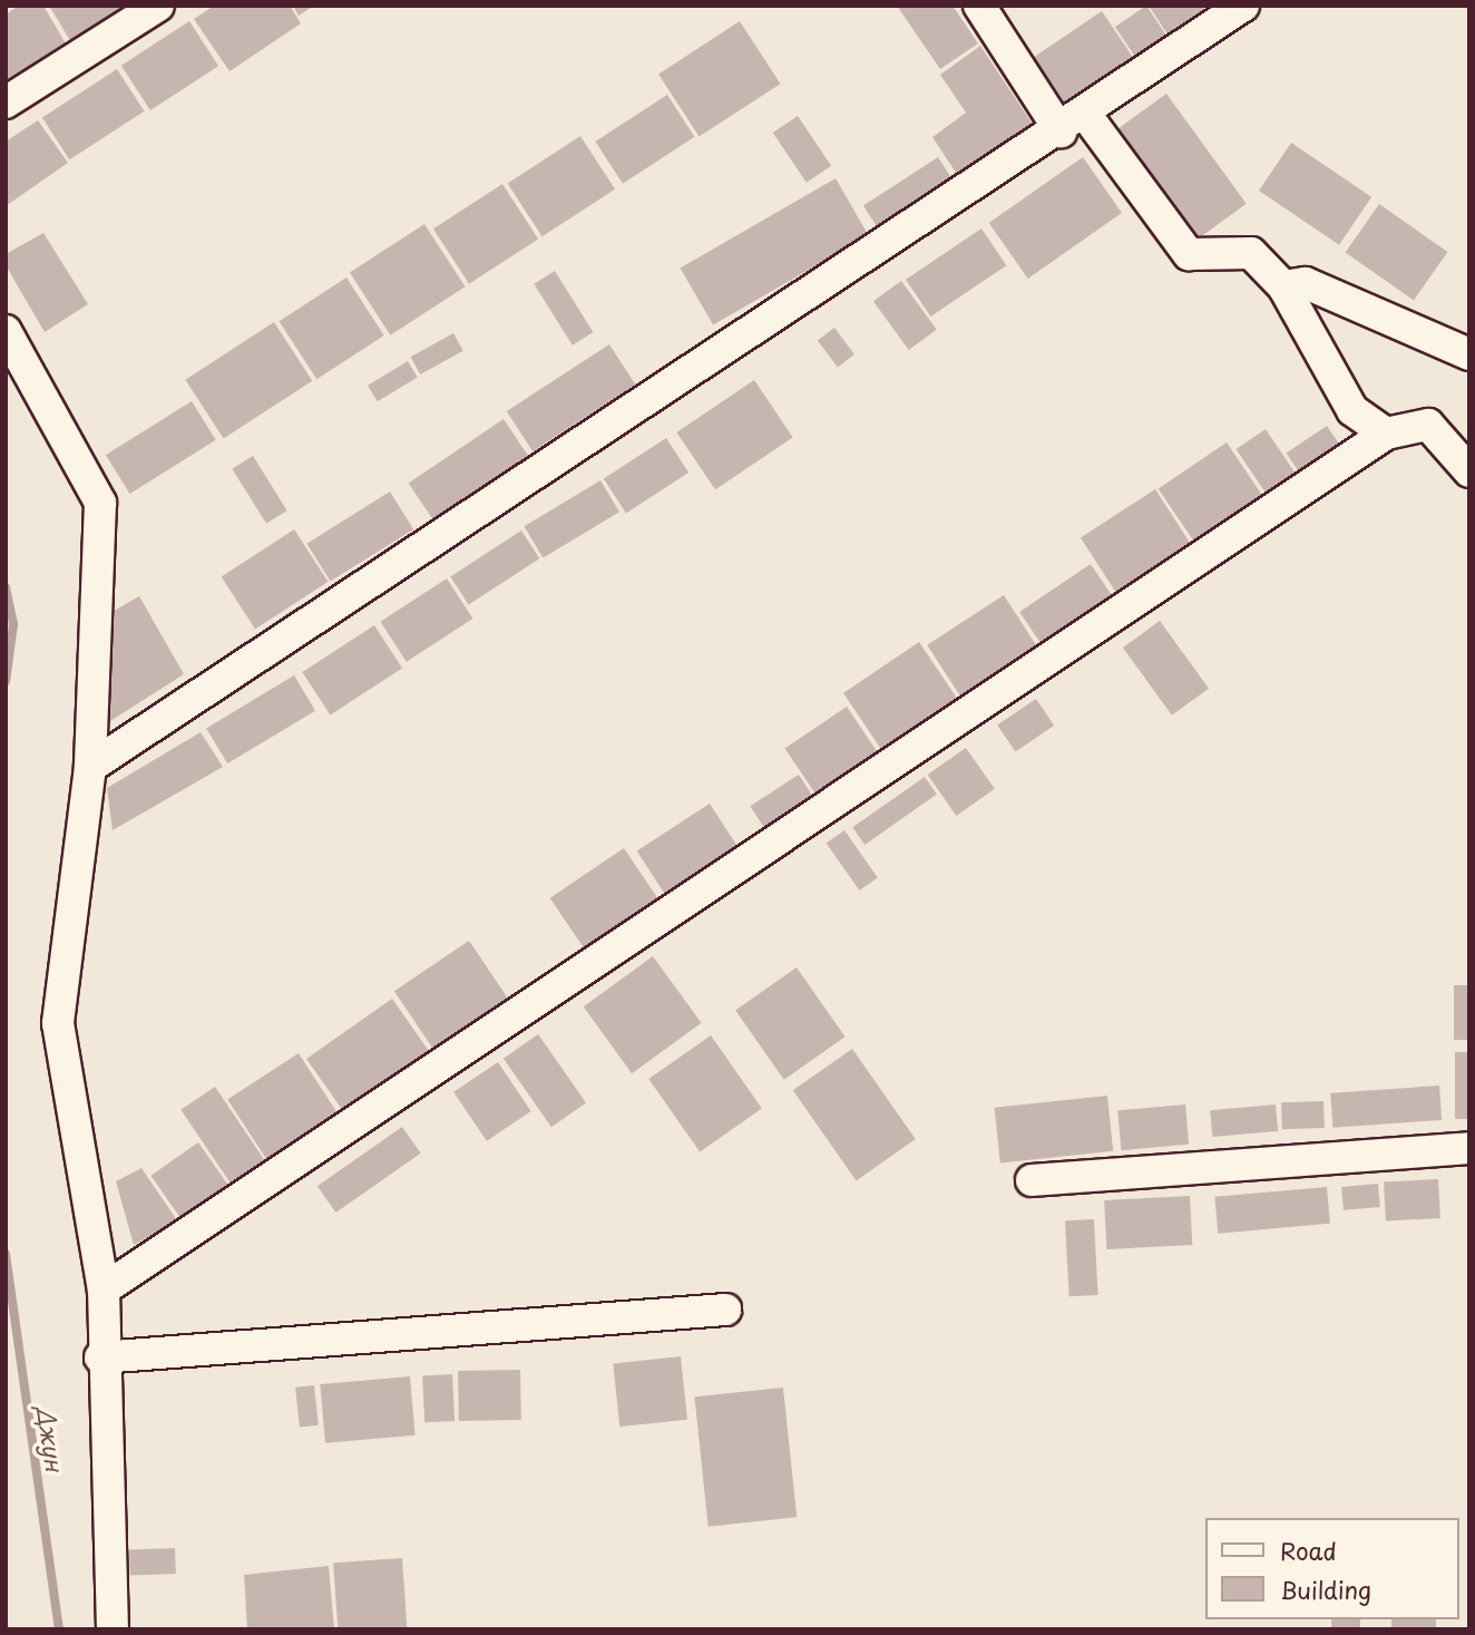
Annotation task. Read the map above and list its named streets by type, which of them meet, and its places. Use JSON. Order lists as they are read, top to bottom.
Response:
{
  "water": ["Джун"],
  "legend": ["Road", "Building"]
}
